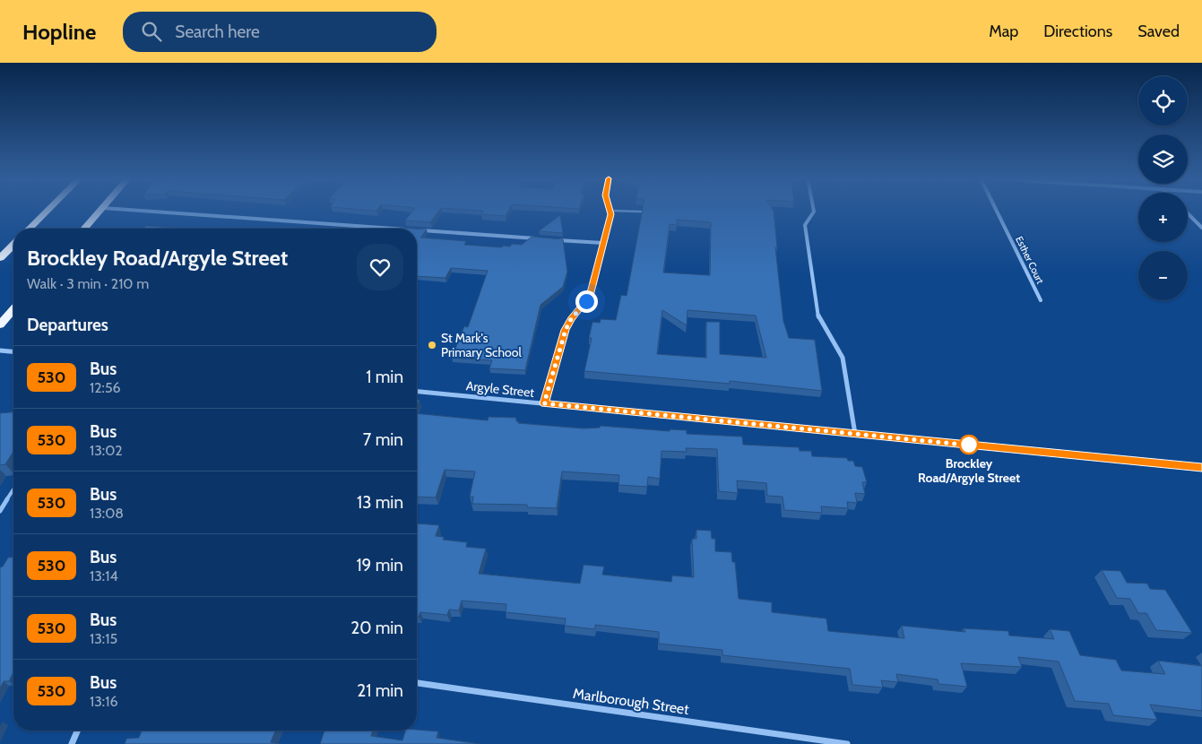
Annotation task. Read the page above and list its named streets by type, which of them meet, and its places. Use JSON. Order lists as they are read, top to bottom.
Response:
{
  "streets": {
    "street": ["Esther Court", "Argyle Street", "Marlborough Street"]
  },
  "places": ["St Mark's Primary School", "Brockley Road/Argyle Street"],
  "lines": ["bus line 530"],
  "page": {
    "header": "Hopline",
    "search": "Search here",
    "nav": ["Map", "Directions", "Saved"],
    "map_buttons": ["+", "−"],
    "heading": [
      ["Brockley Road/Argyle Street", "Walk · 3 min · 210 m"],
      "Departures"
    ],
    "list": [
      {
        "mark": "530",
        "name": "Bus",
        "note": "12:56",
        "value": "1 min"
      },
      {
        "mark": "530",
        "name": "Bus",
        "note": "13:02",
        "value": "7 min"
      },
      {
        "mark": "530",
        "name": "Bus",
        "note": "13:08",
        "value": "13 min"
      },
      {
        "mark": "530",
        "name": "Bus",
        "note": "13:14",
        "value": "19 min"
      },
      {
        "mark": "530",
        "name": "Bus",
        "note": "13:15",
        "value": "20 min"
      },
      {
        "mark": "530",
        "name": "Bus",
        "note": "13:16",
        "value": "21 min"
      }
    ]
  }
}
